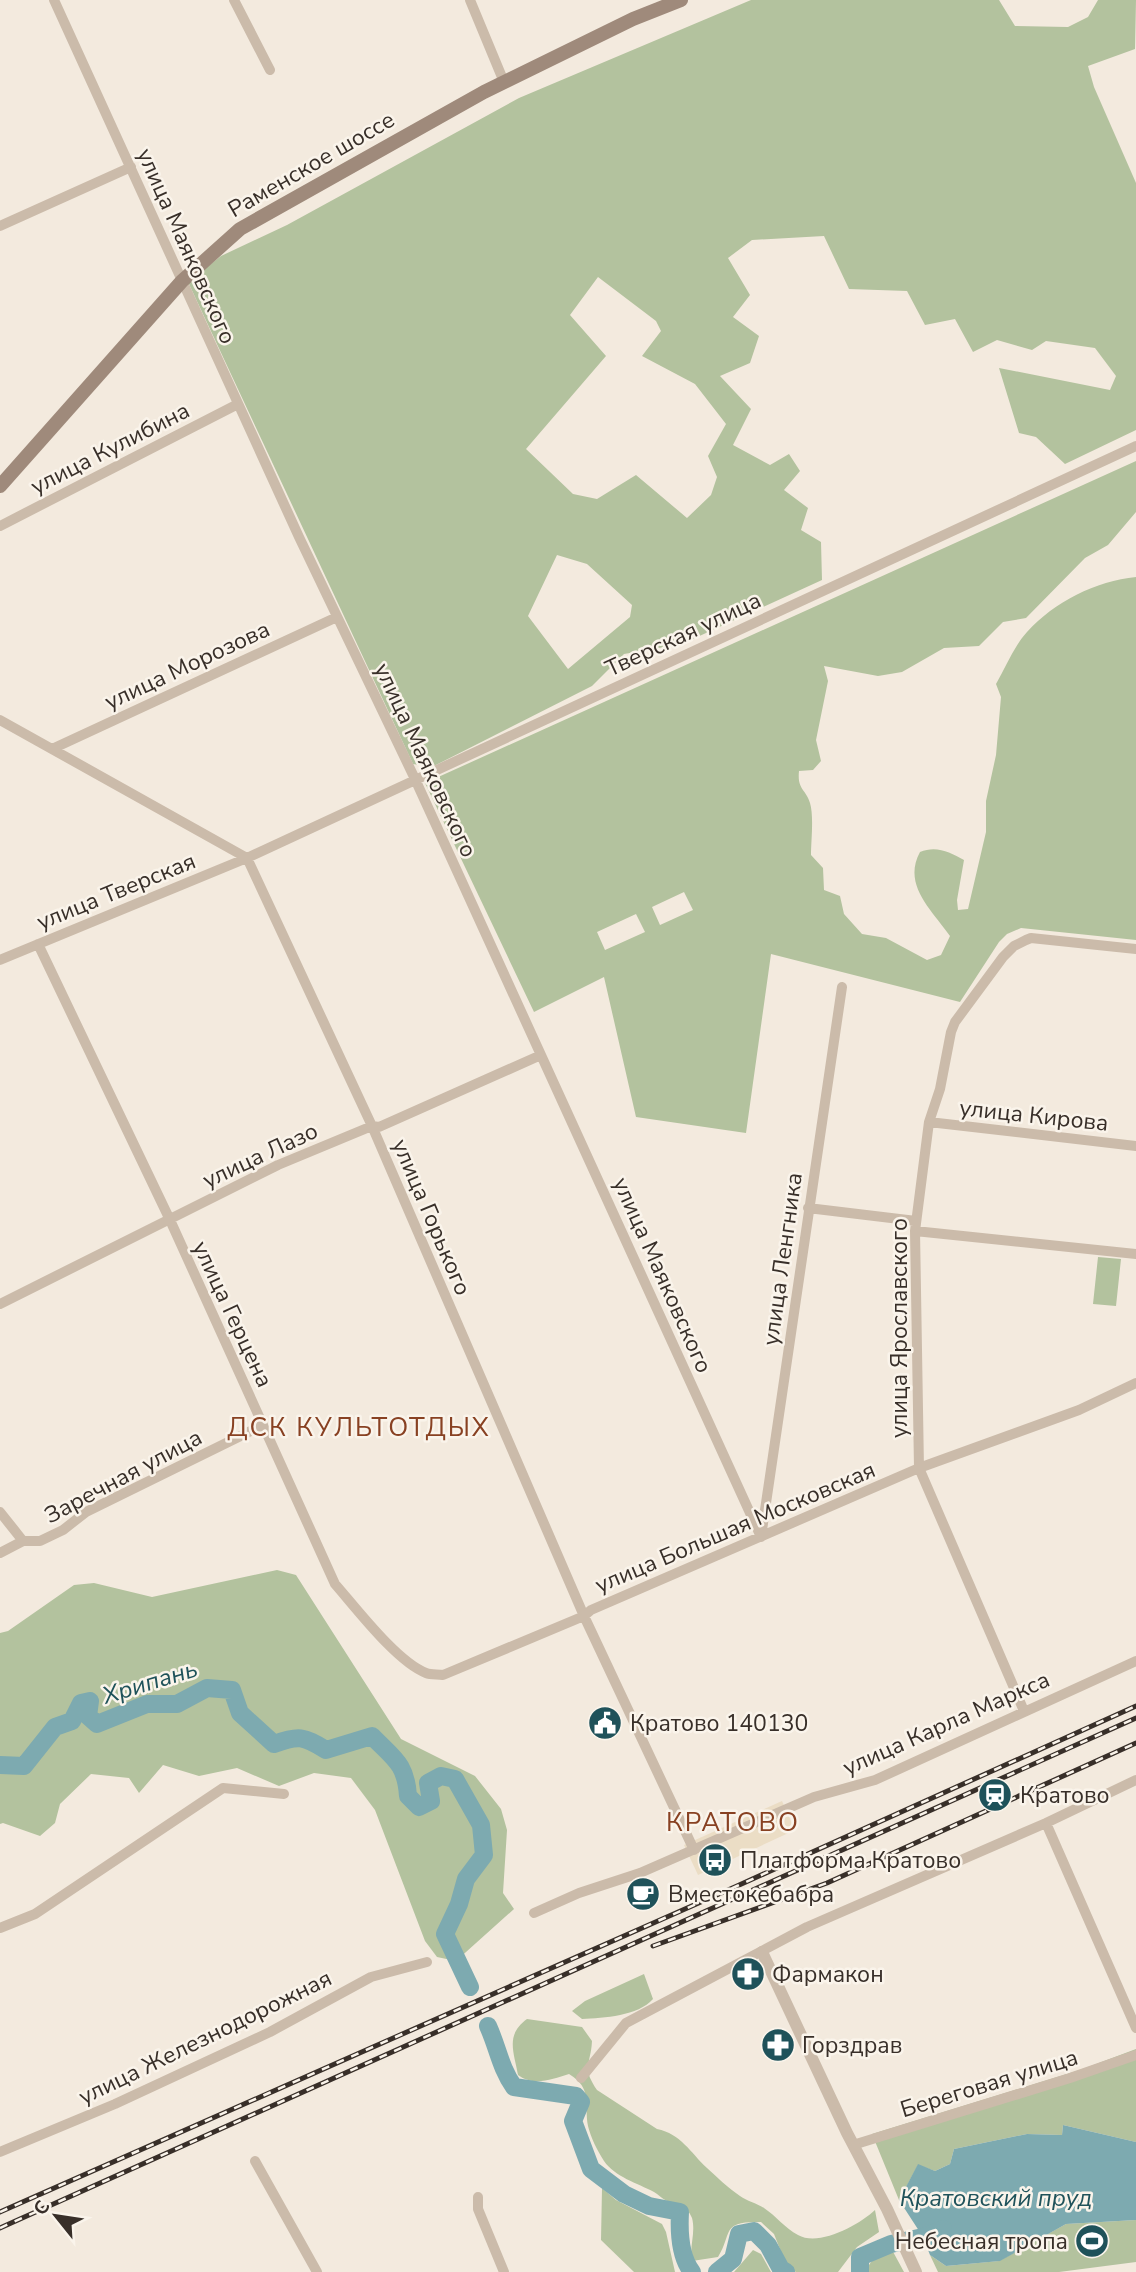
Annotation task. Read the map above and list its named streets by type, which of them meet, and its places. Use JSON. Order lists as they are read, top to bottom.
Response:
{
  "streets": {
    "main road": ["Раменское шоссе"],
    "street": [
      "улица Маяковского",
      "улица Кулибина",
      "Тверская улица",
      "улица Морозова",
      "улица Тверская",
      "улица Кирова",
      "улица Лазо",
      "улица Горького",
      "улица Ленгника",
      "улица Герцена",
      "улица Ярославского",
      "Заречная улица",
      "улица Большая Московская",
      "улица Карла Маркса",
      "улица Железнодорожная",
      "Береговая улица"
    ]
  },
  "crossings": [
    ["Раменское шоссе", "улица Маяковского"],
    ["улица Маяковского", "улица Кулибина"],
    ["улица Маяковского", "Тверская улица"],
    ["улица Маяковского", "улица Морозова"],
    ["улица Маяковского", "улица Лазо"],
    ["улица Маяковского", "улица Ленгника"],
    ["улица Маяковского", "улица Большая Московская"],
    ["Тверская улица", "улица Тверская"],
    ["Тверская улица", "улица Горького"],
    ["улица Тверская", "улица Горького"],
    ["улица Тверская", "улица Герцена"],
    ["улица Кирова", "улица Ярославского"],
    ["улица Лазо", "улица Горького"],
    ["улица Лазо", "улица Герцена"],
    ["улица Горького", "улица Герцена"],
    ["улица Горького", "улица Большая Московская"],
    ["улица Горького", "улица Карла Маркса"],
    ["улица Ленгника", "улица Большая Московская"],
    ["улица Герцена", "Заречная улица"],
    ["улица Герцена", "улица Большая Московская"],
    ["улица Ярославского", "улица Большая Московская"],
    ["улица Ярославского", "улица Карла Маркса"]
  ],
  "districts": ["ДСК КУЛЬТОТДЫХ", "КРАТОВО"],
  "water": ["Хрипань", "Кратовский пруд"],
  "places": {
    "public building": ["Кратово 140130"],
    "station": ["Кратово"],
    "bus stop": ["Платформа Кратово"],
    "cafe": ["Вместокебабра"],
    "pharmacy": ["Фармакон", "Горздрав"],
    "sports": ["Небесная тропа"]
  },
  "north": "top left"
}
